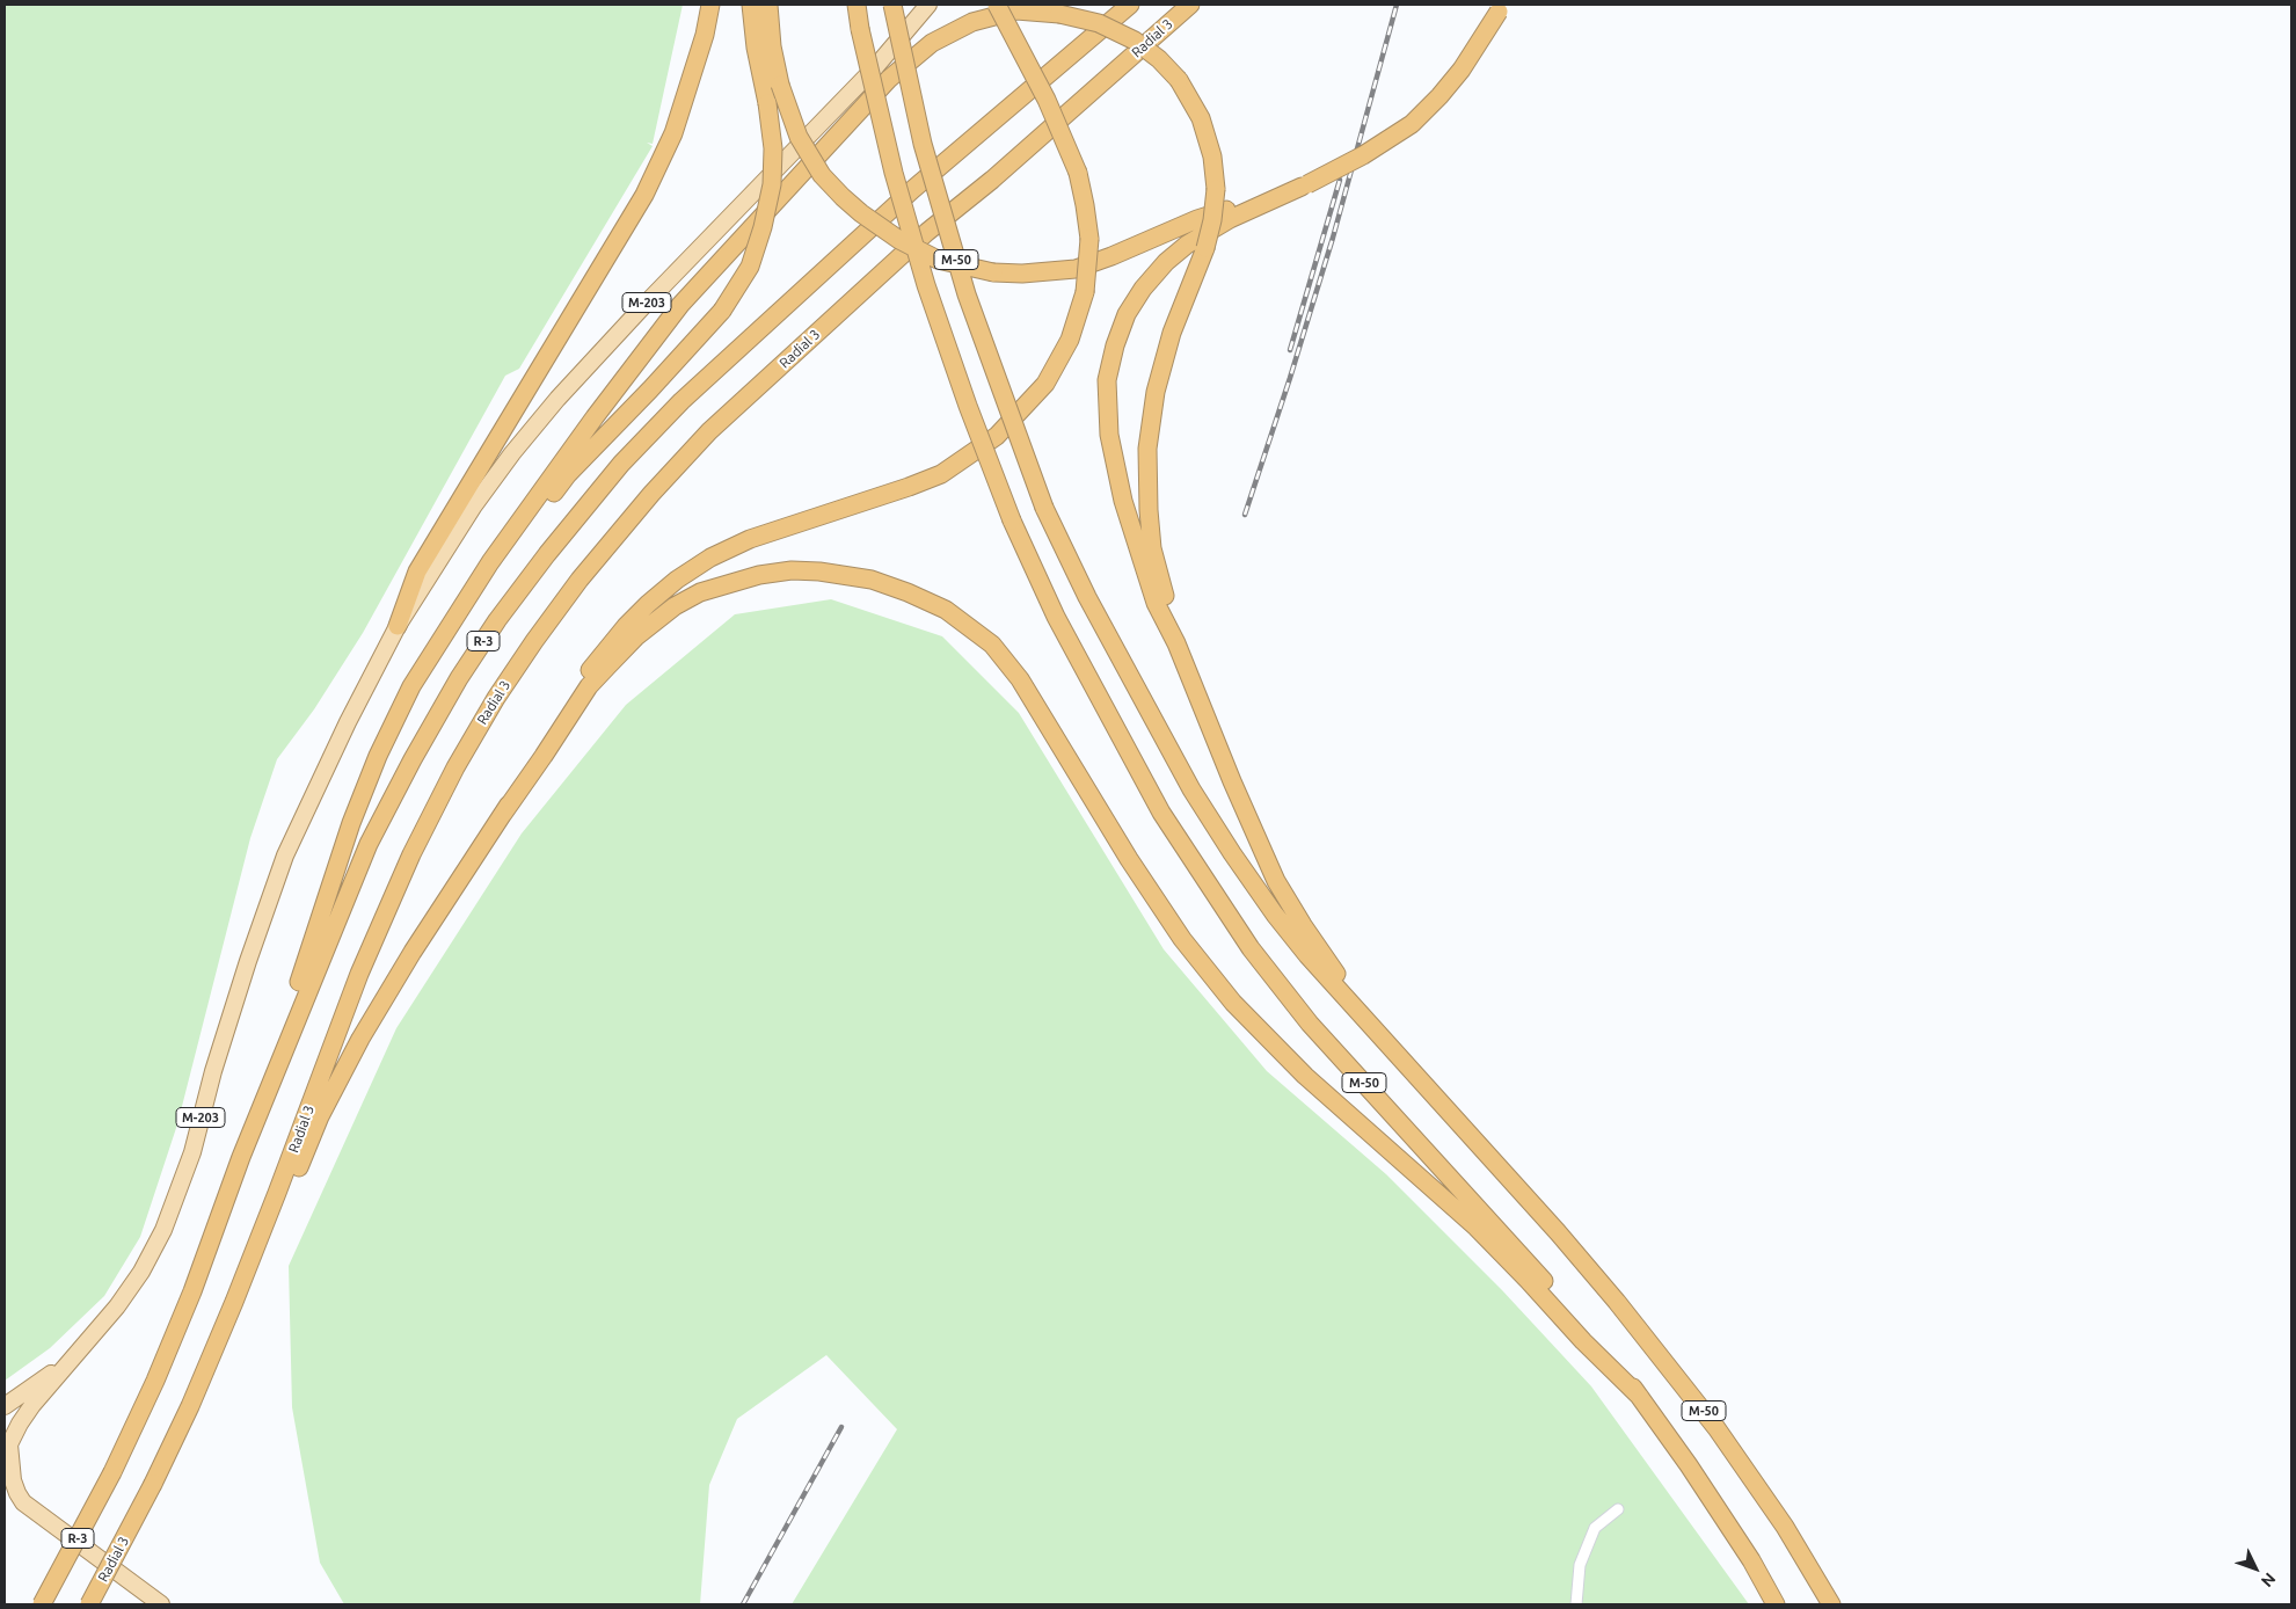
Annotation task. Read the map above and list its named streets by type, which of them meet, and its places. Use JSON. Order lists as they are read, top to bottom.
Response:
{
  "streets": {
    "highway": ["Radial 3", "M-50", "R-3"],
    "main road": ["M-203"]
  },
  "north": "bottom right"
}
